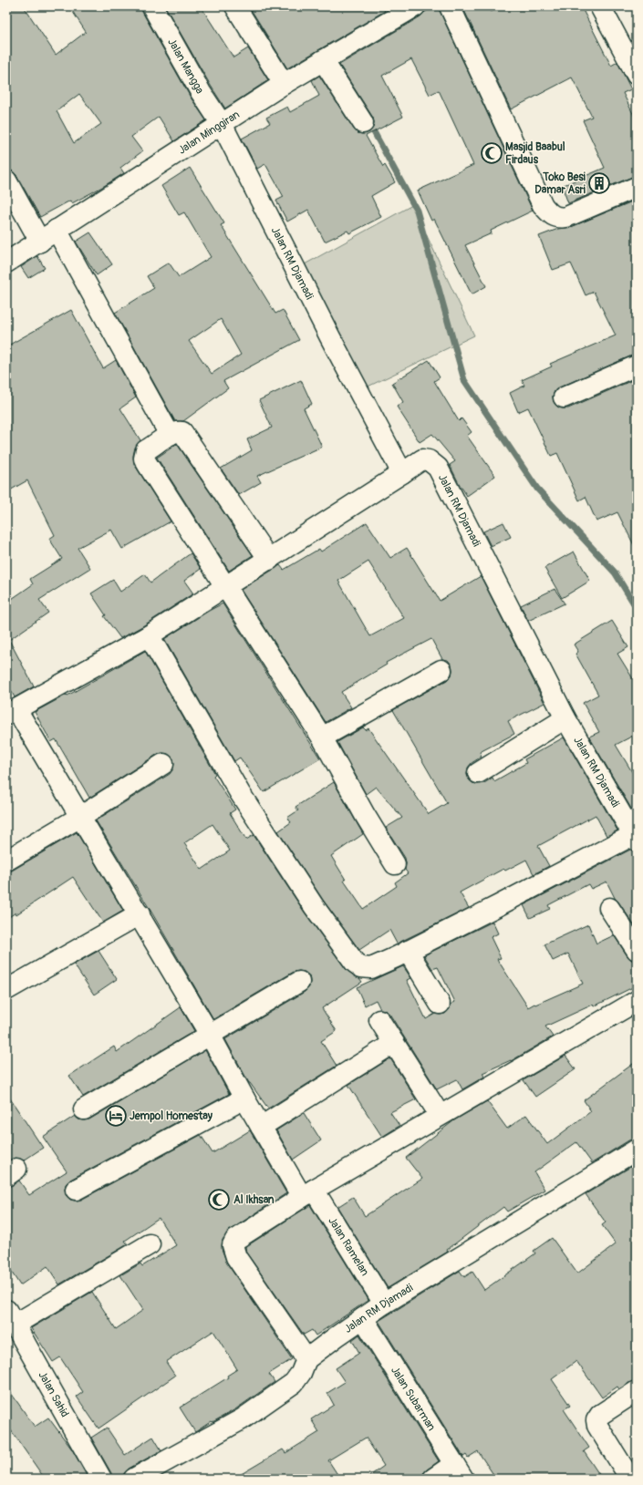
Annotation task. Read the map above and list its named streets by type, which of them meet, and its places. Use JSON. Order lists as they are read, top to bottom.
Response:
{
  "streets": {
    "street": [
      "Jalan Mangga",
      "Jalan Minggiran",
      "Jalan RM Djamadi",
      "Jalan Ramelan",
      "Jalan Sahid",
      "Jalan Subarman"
    ]
  },
  "crossings": [
    ["Jalan Mangga", "Jalan Minggiran"],
    ["Jalan Mangga", "Jalan RM Djamadi"],
    ["Jalan Minggiran", "Jalan RM Djamadi"],
    ["Jalan RM Djamadi", "Jalan Ramelan"],
    ["Jalan RM Djamadi", "Jalan Subarman"]
  ],
  "places": {
    "mosque": ["Masjid Baabul Firdaus", "Al Ikhsan"],
    "building": ["Toko Besi Damar Asri"],
    "hotel": ["Jempol Homestay"]
  }
}
